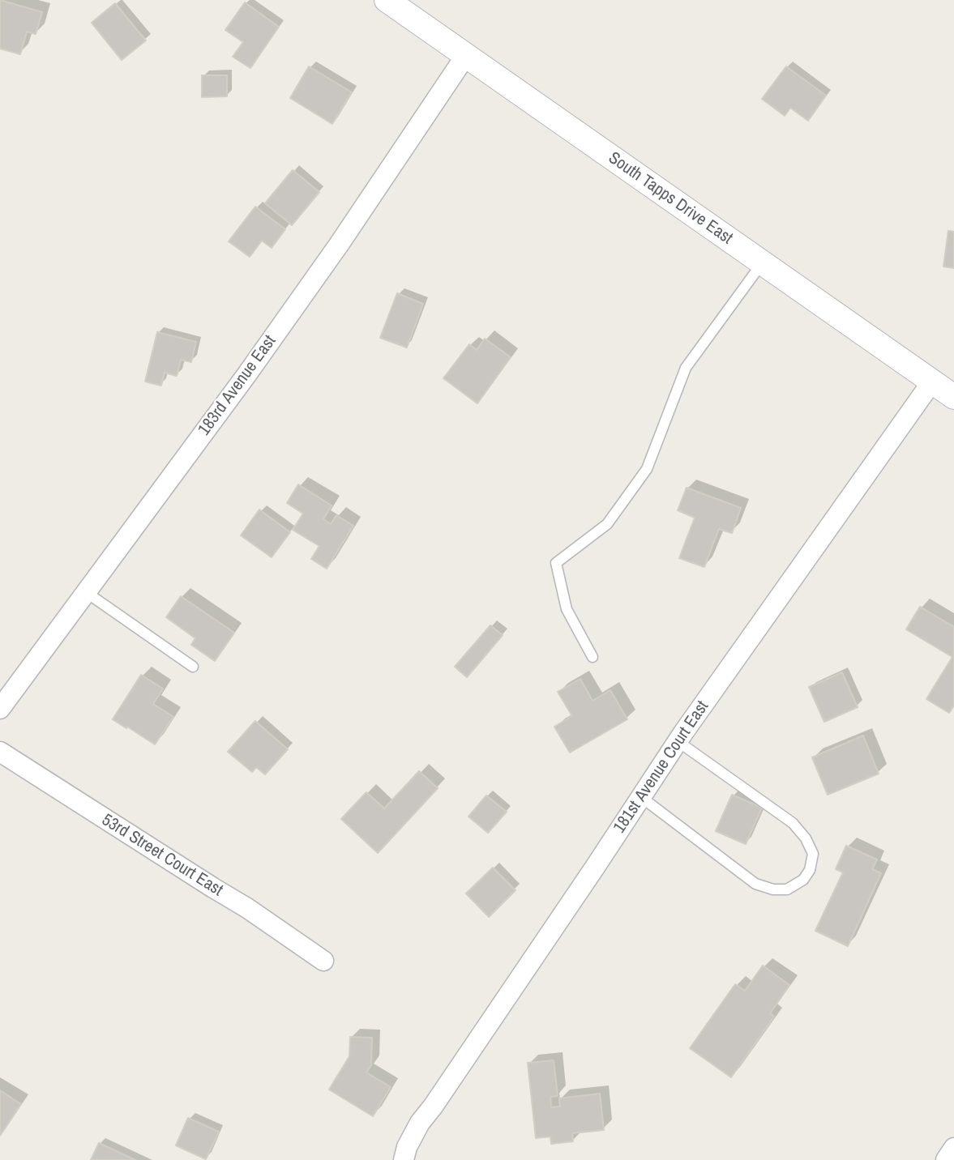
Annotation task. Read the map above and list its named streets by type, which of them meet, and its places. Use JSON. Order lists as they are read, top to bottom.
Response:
{
  "streets": {
    "street": [
      "South Tapps Drive East",
      "183rd Avenue East",
      "181st Avenue Court East",
      "53rd Street Court East"
    ]
  },
  "crossings": [
    ["South Tapps Drive East", "183rd Avenue East"],
    ["South Tapps Drive East", "181st Avenue Court East"]
  ]
}
